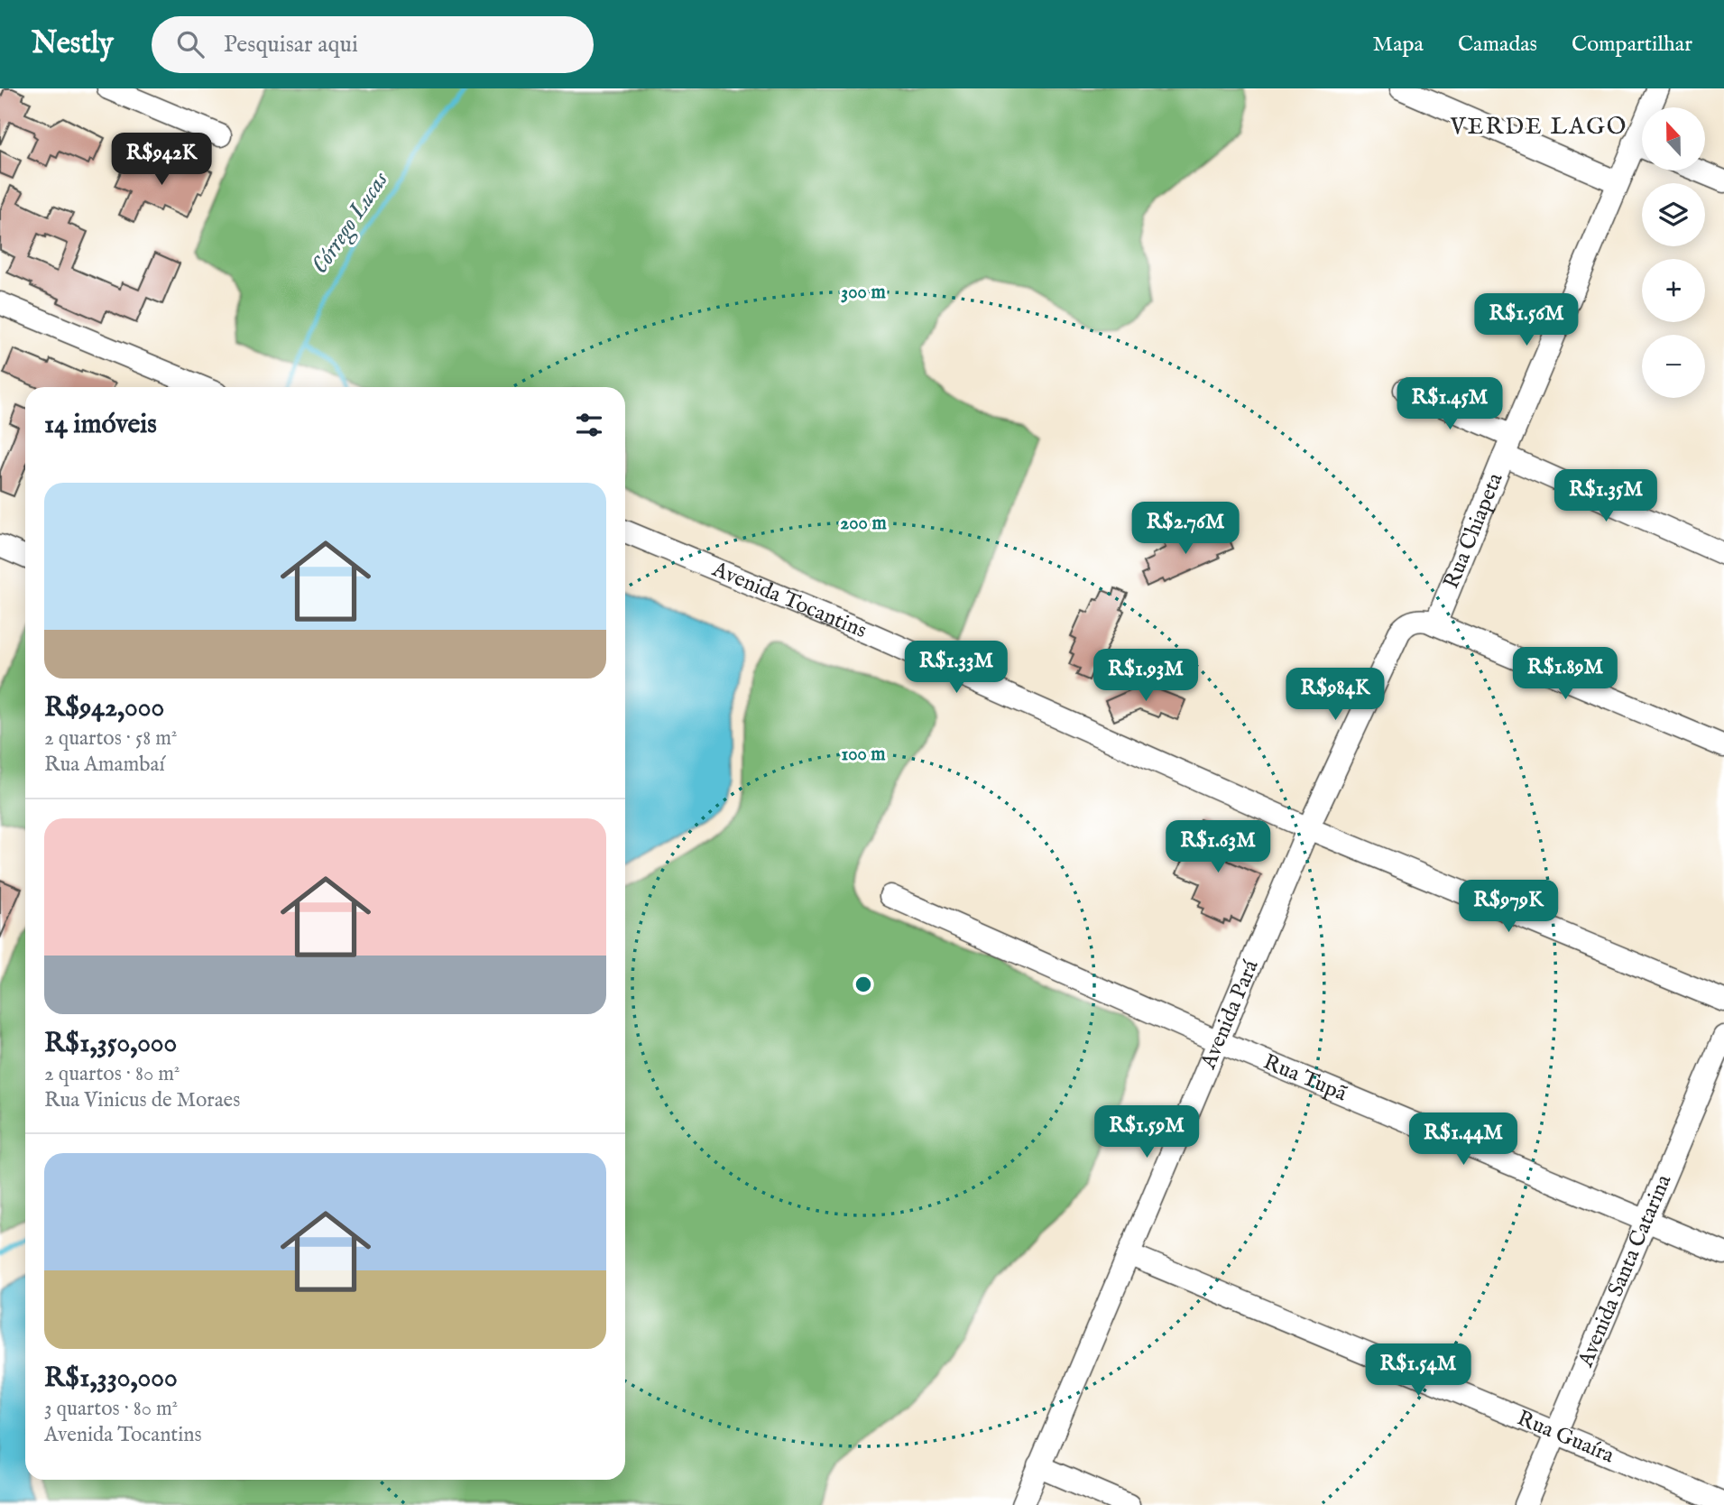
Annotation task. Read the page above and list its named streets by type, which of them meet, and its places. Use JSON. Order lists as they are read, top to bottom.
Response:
{
  "streets": {
    "street": [
      "Rua Chiapeta",
      "Avenida Tocantins",
      "Avenida Pará",
      "Rua Tupã",
      "Avenida Santa Catarina",
      "Rua Guaíra"
    ]
  },
  "crossings": [
    ["Rua Chiapeta", "Avenida Pará"],
    ["Avenida Tocantins", "Avenida Pará"],
    ["Avenida Pará", "Rua Tupã"],
    ["Avenida Pará", "Rua Guaíra"],
    ["Rua Tupã", "Avenida Santa Catarina"],
    ["Avenida Santa Catarina", "Rua Guaíra"]
  ],
  "districts": ["VERDE LAGO"],
  "water": ["Córrego Lucas"],
  "north": "top",
  "page": {
    "header": "Nestly",
    "search": "Pesquisar aqui",
    "nav": ["Mapa", "Camadas", "Compartilhar"],
    "map_buttons": ["+", "−"],
    "price": [
      "R$942K",
      "R$1.56M",
      "R$1.45M",
      "R$1.35M",
      "R$2.76M",
      "R$1.33M",
      "R$1.89M",
      "R$1.93M",
      "R$984K",
      "R$1.63M",
      "R$979K",
      "R$1.59M",
      "R$1.44M",
      "R$1.54M"
    ],
    "heading": "14 imóveis",
    "list": [
      {
        "name": "R$942,000",
        "note": "2 quartos · 58 m² · Rua Amambaí"
      },
      {
        "name": "R$1,350,000",
        "note": "2 quartos · 80 m² · Rua Vinicus de Moraes"
      },
      {
        "name": "R$1,330,000",
        "note": "3 quartos · 80 m² · Avenida Tocantins"
      }
    ]
  },
  "rings": ["300 m", "200 m", "100 m"]
}
